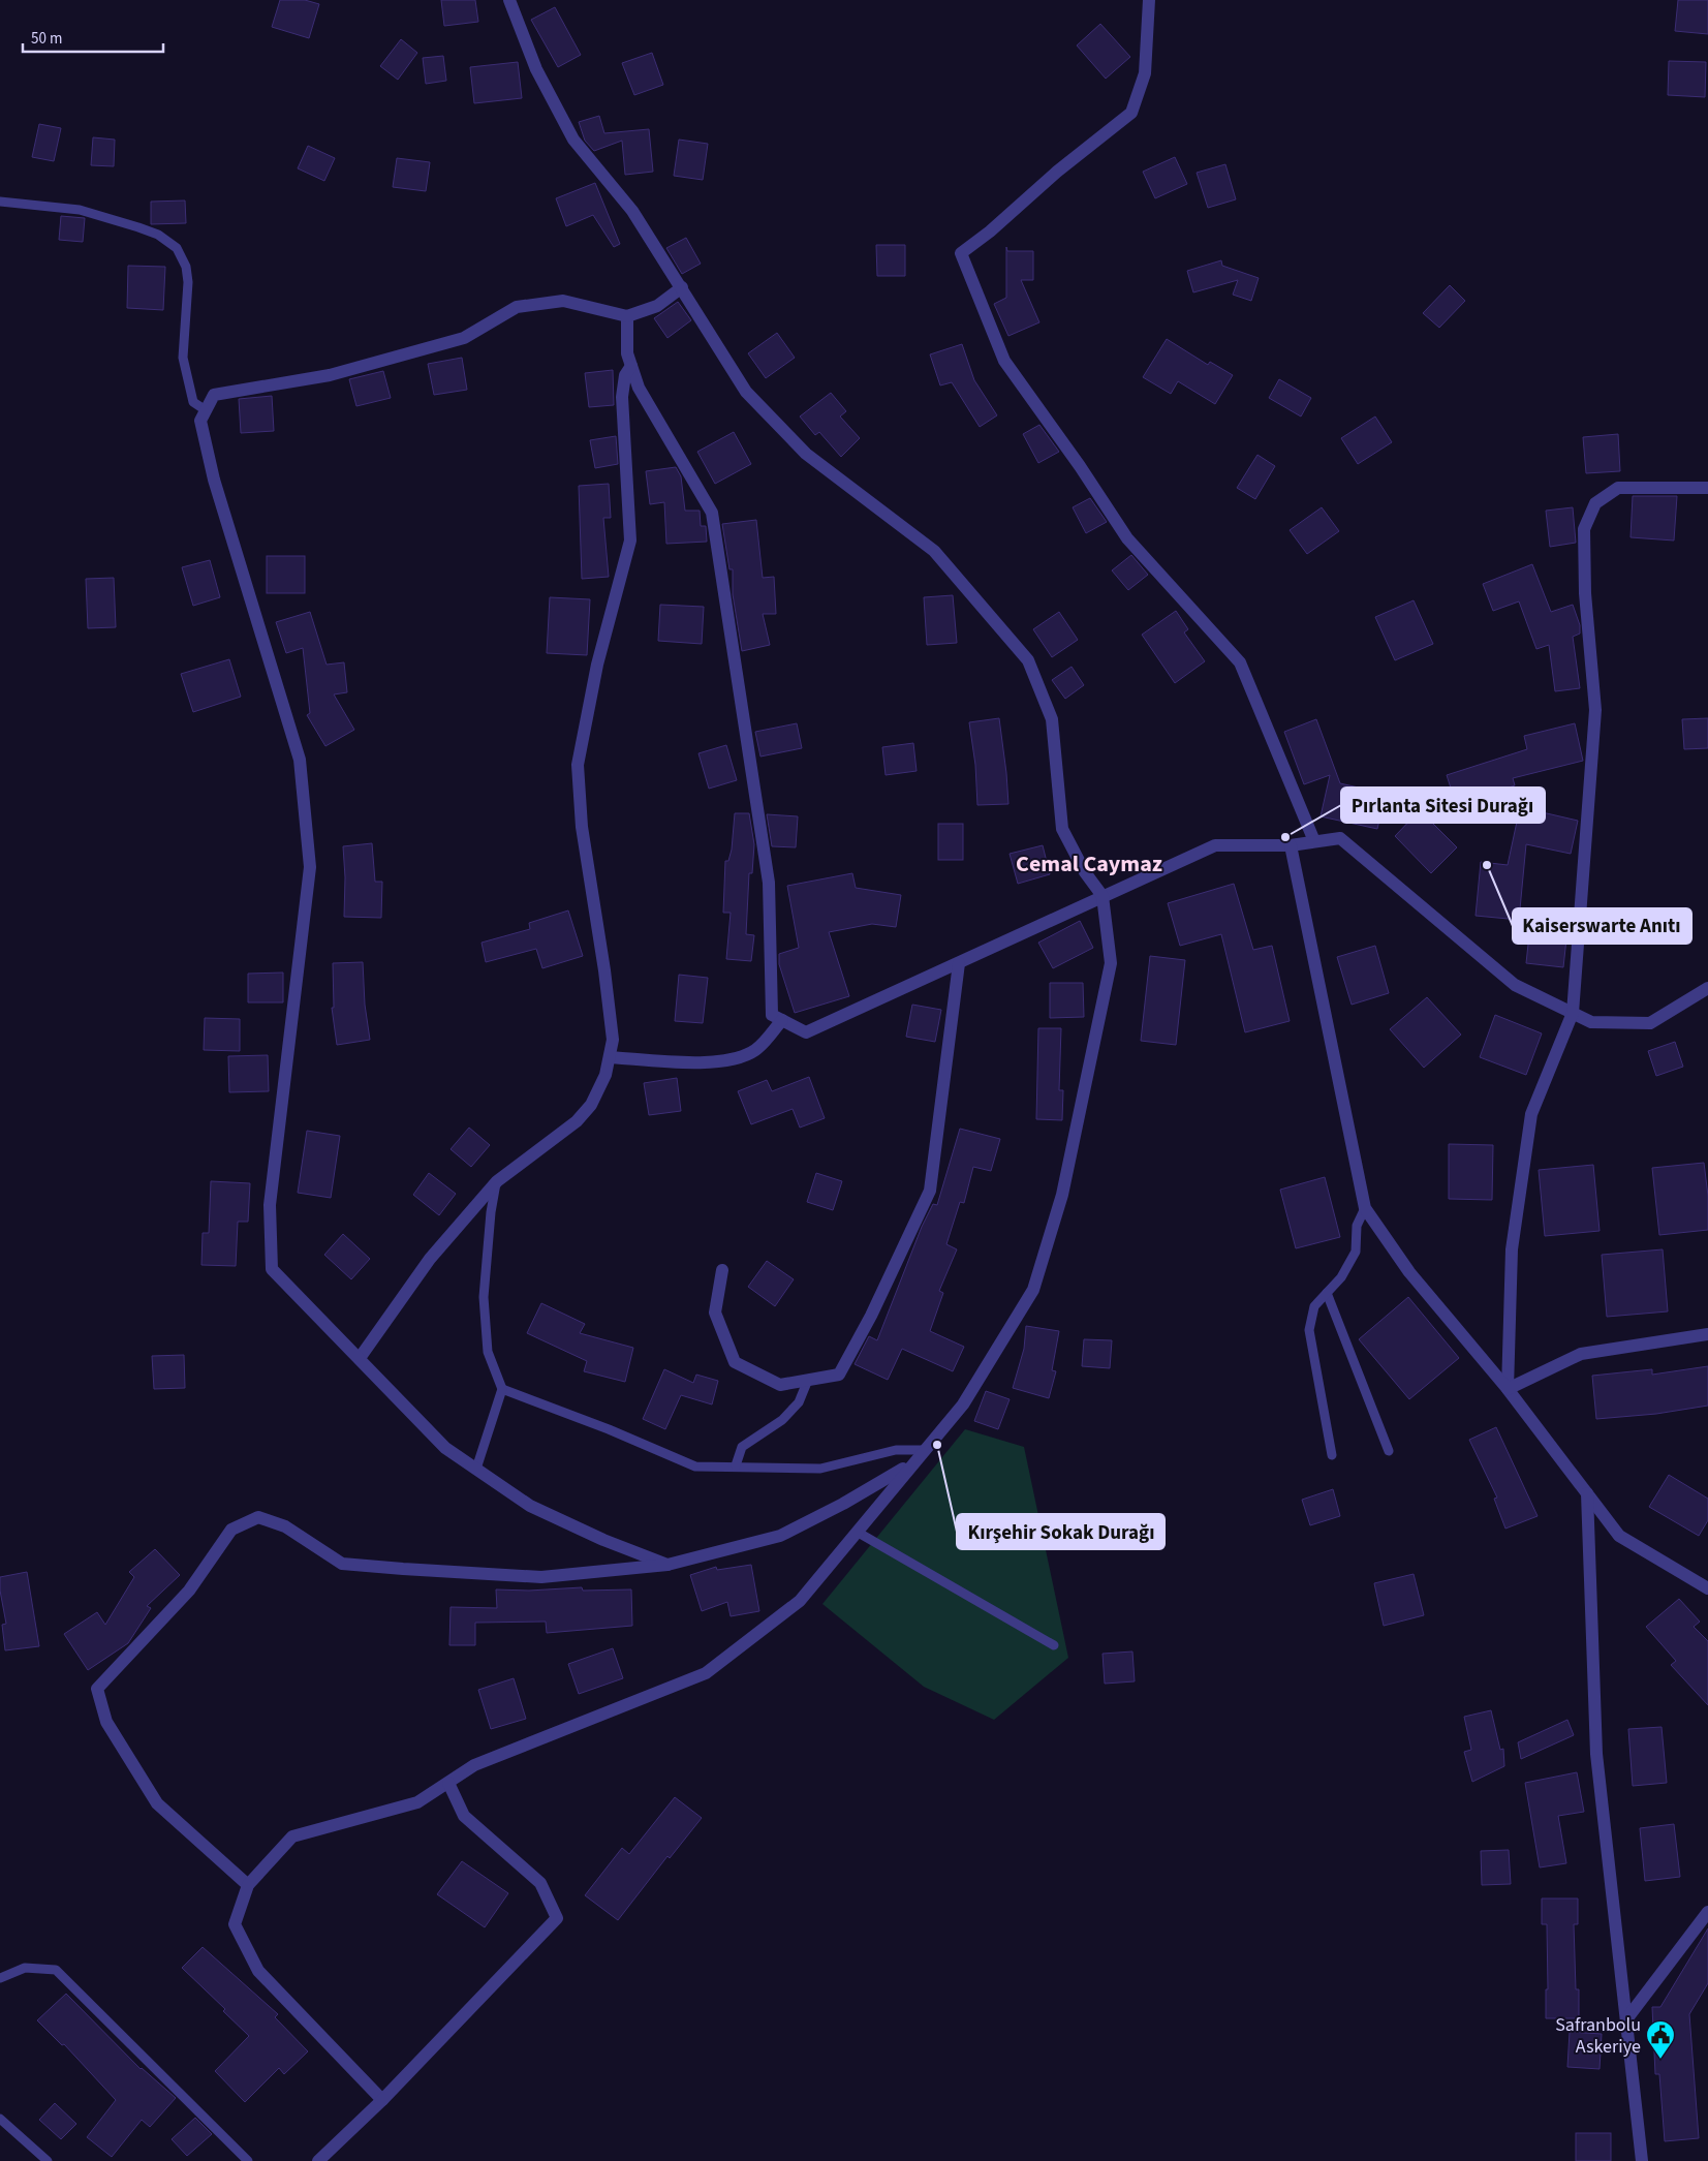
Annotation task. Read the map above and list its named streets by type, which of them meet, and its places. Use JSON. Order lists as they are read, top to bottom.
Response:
{
  "districts": ["Cemal Caymaz"],
  "places": {
    "other": ["Pırlanta Sitesi Durağı", "Kaiserswarte Anıtı", "Kırşehir Sokak Durağı"],
    "public building": ["Safranbolu Askeriye"]
  },
  "scale_bar": "50 m"
}
